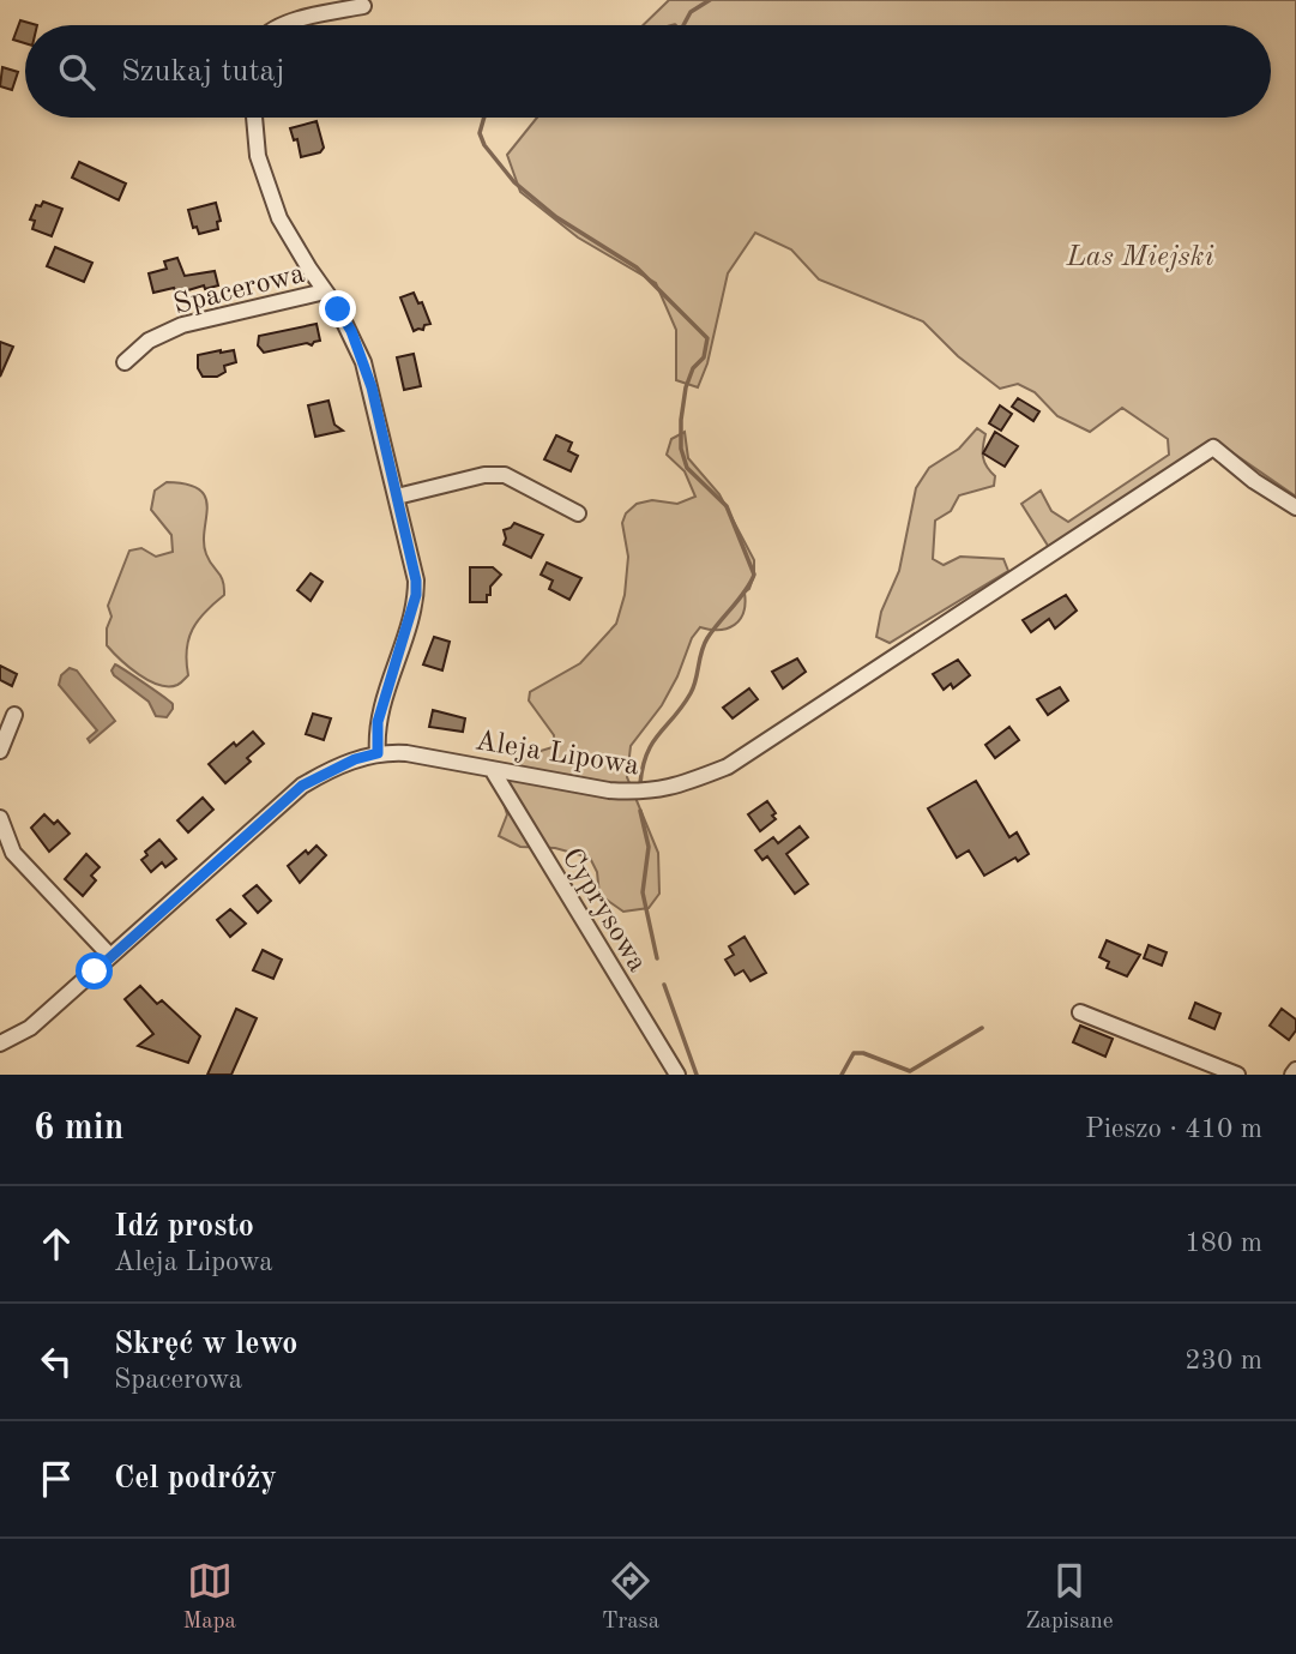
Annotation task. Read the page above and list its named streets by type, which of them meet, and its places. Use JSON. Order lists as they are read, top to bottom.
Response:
{
  "streets": {
    "street": ["Spacerowa", "Aleja Lipowa", "Cyprysowa"]
  },
  "crossings": [
    ["Spacerowa", "Aleja Lipowa"],
    ["Aleja Lipowa", "Cyprysowa"]
  ],
  "parks": ["Las Miejski"],
  "page": {
    "search": "Szukaj tutaj",
    "heading": ["6 min", "Pieszo · 410 m"],
    "list": [
      ["Idź prosto", "Aleja Lipowa", "180 m"],
      ["Skręć w lewo", "Spacerowa", "230 m"],
      "Cel podróży"
    ],
    "nav": ["Mapa", "Trasa", "Zapisane"]
  }
}
